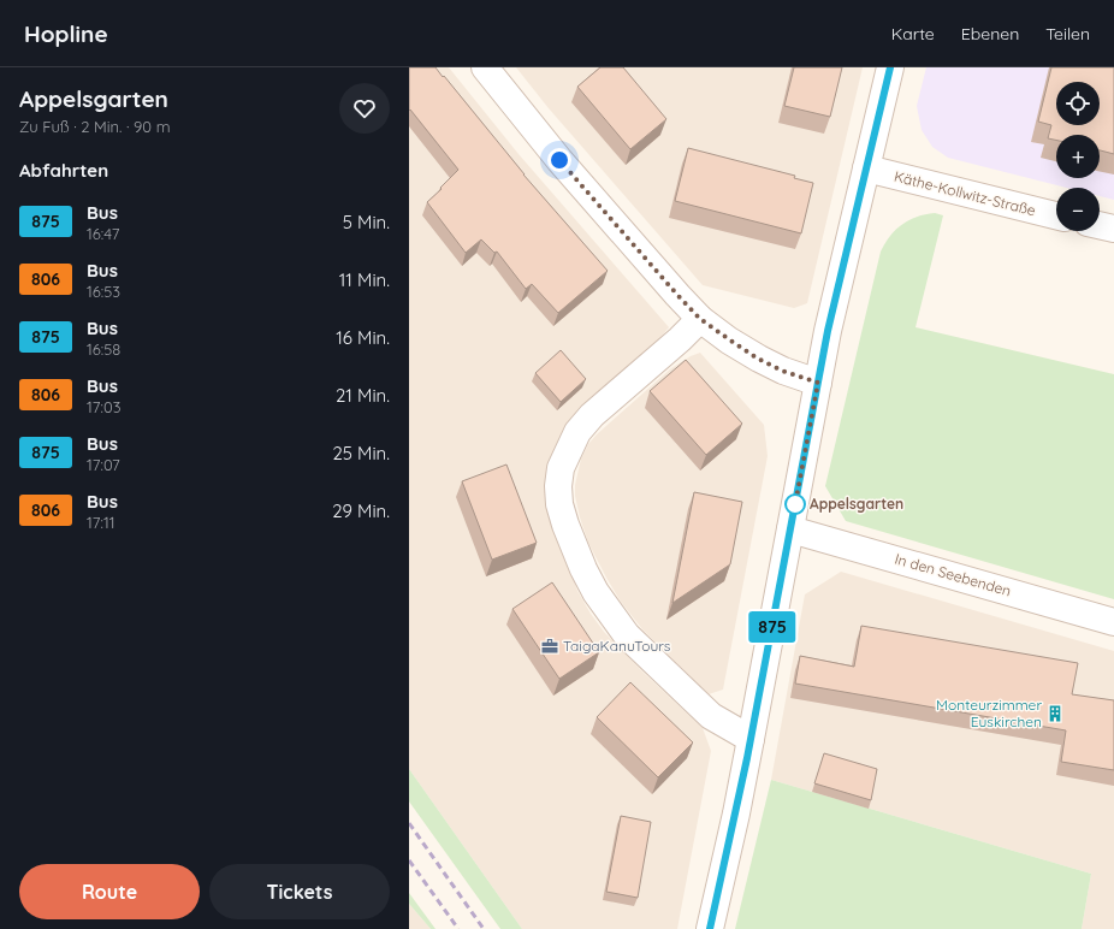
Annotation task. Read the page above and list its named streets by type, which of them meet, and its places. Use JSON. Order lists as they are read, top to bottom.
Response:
{
  "streets": {
    "street": ["Käthe-Kollwitz-Straße", "In den Seebenden"]
  },
  "places": {
    "other": ["Appelsgarten"],
    "office": ["TaigaKanuTours"],
    "building": ["Monteurzimmer Euskirchen"]
  },
  "lines": ["bus line 875"],
  "page": {
    "header": "Hopline",
    "nav": ["Karte", "Ebenen", "Teilen"],
    "heading": [
      ["Appelsgarten", "Zu Fuß · 2 Min. · 90 m"],
      "Abfahrten"
    ],
    "on_map": "875",
    "map_buttons": ["+", "−"],
    "list": [
      {
        "mark": "875",
        "name": "Bus",
        "note": "16:47",
        "value": "5 Min."
      },
      {
        "mark": "806",
        "name": "Bus",
        "note": "16:53",
        "value": "11 Min."
      },
      {
        "mark": "875",
        "name": "Bus",
        "note": "16:58",
        "value": "16 Min."
      },
      {
        "mark": "806",
        "name": "Bus",
        "note": "17:03",
        "value": "21 Min."
      },
      {
        "mark": "875",
        "name": "Bus",
        "note": "17:07",
        "value": "25 Min."
      },
      {
        "mark": "806",
        "name": "Bus",
        "note": "17:11",
        "value": "29 Min."
      }
    ],
    "buttons": ["Route", "Tickets"]
  }
}
